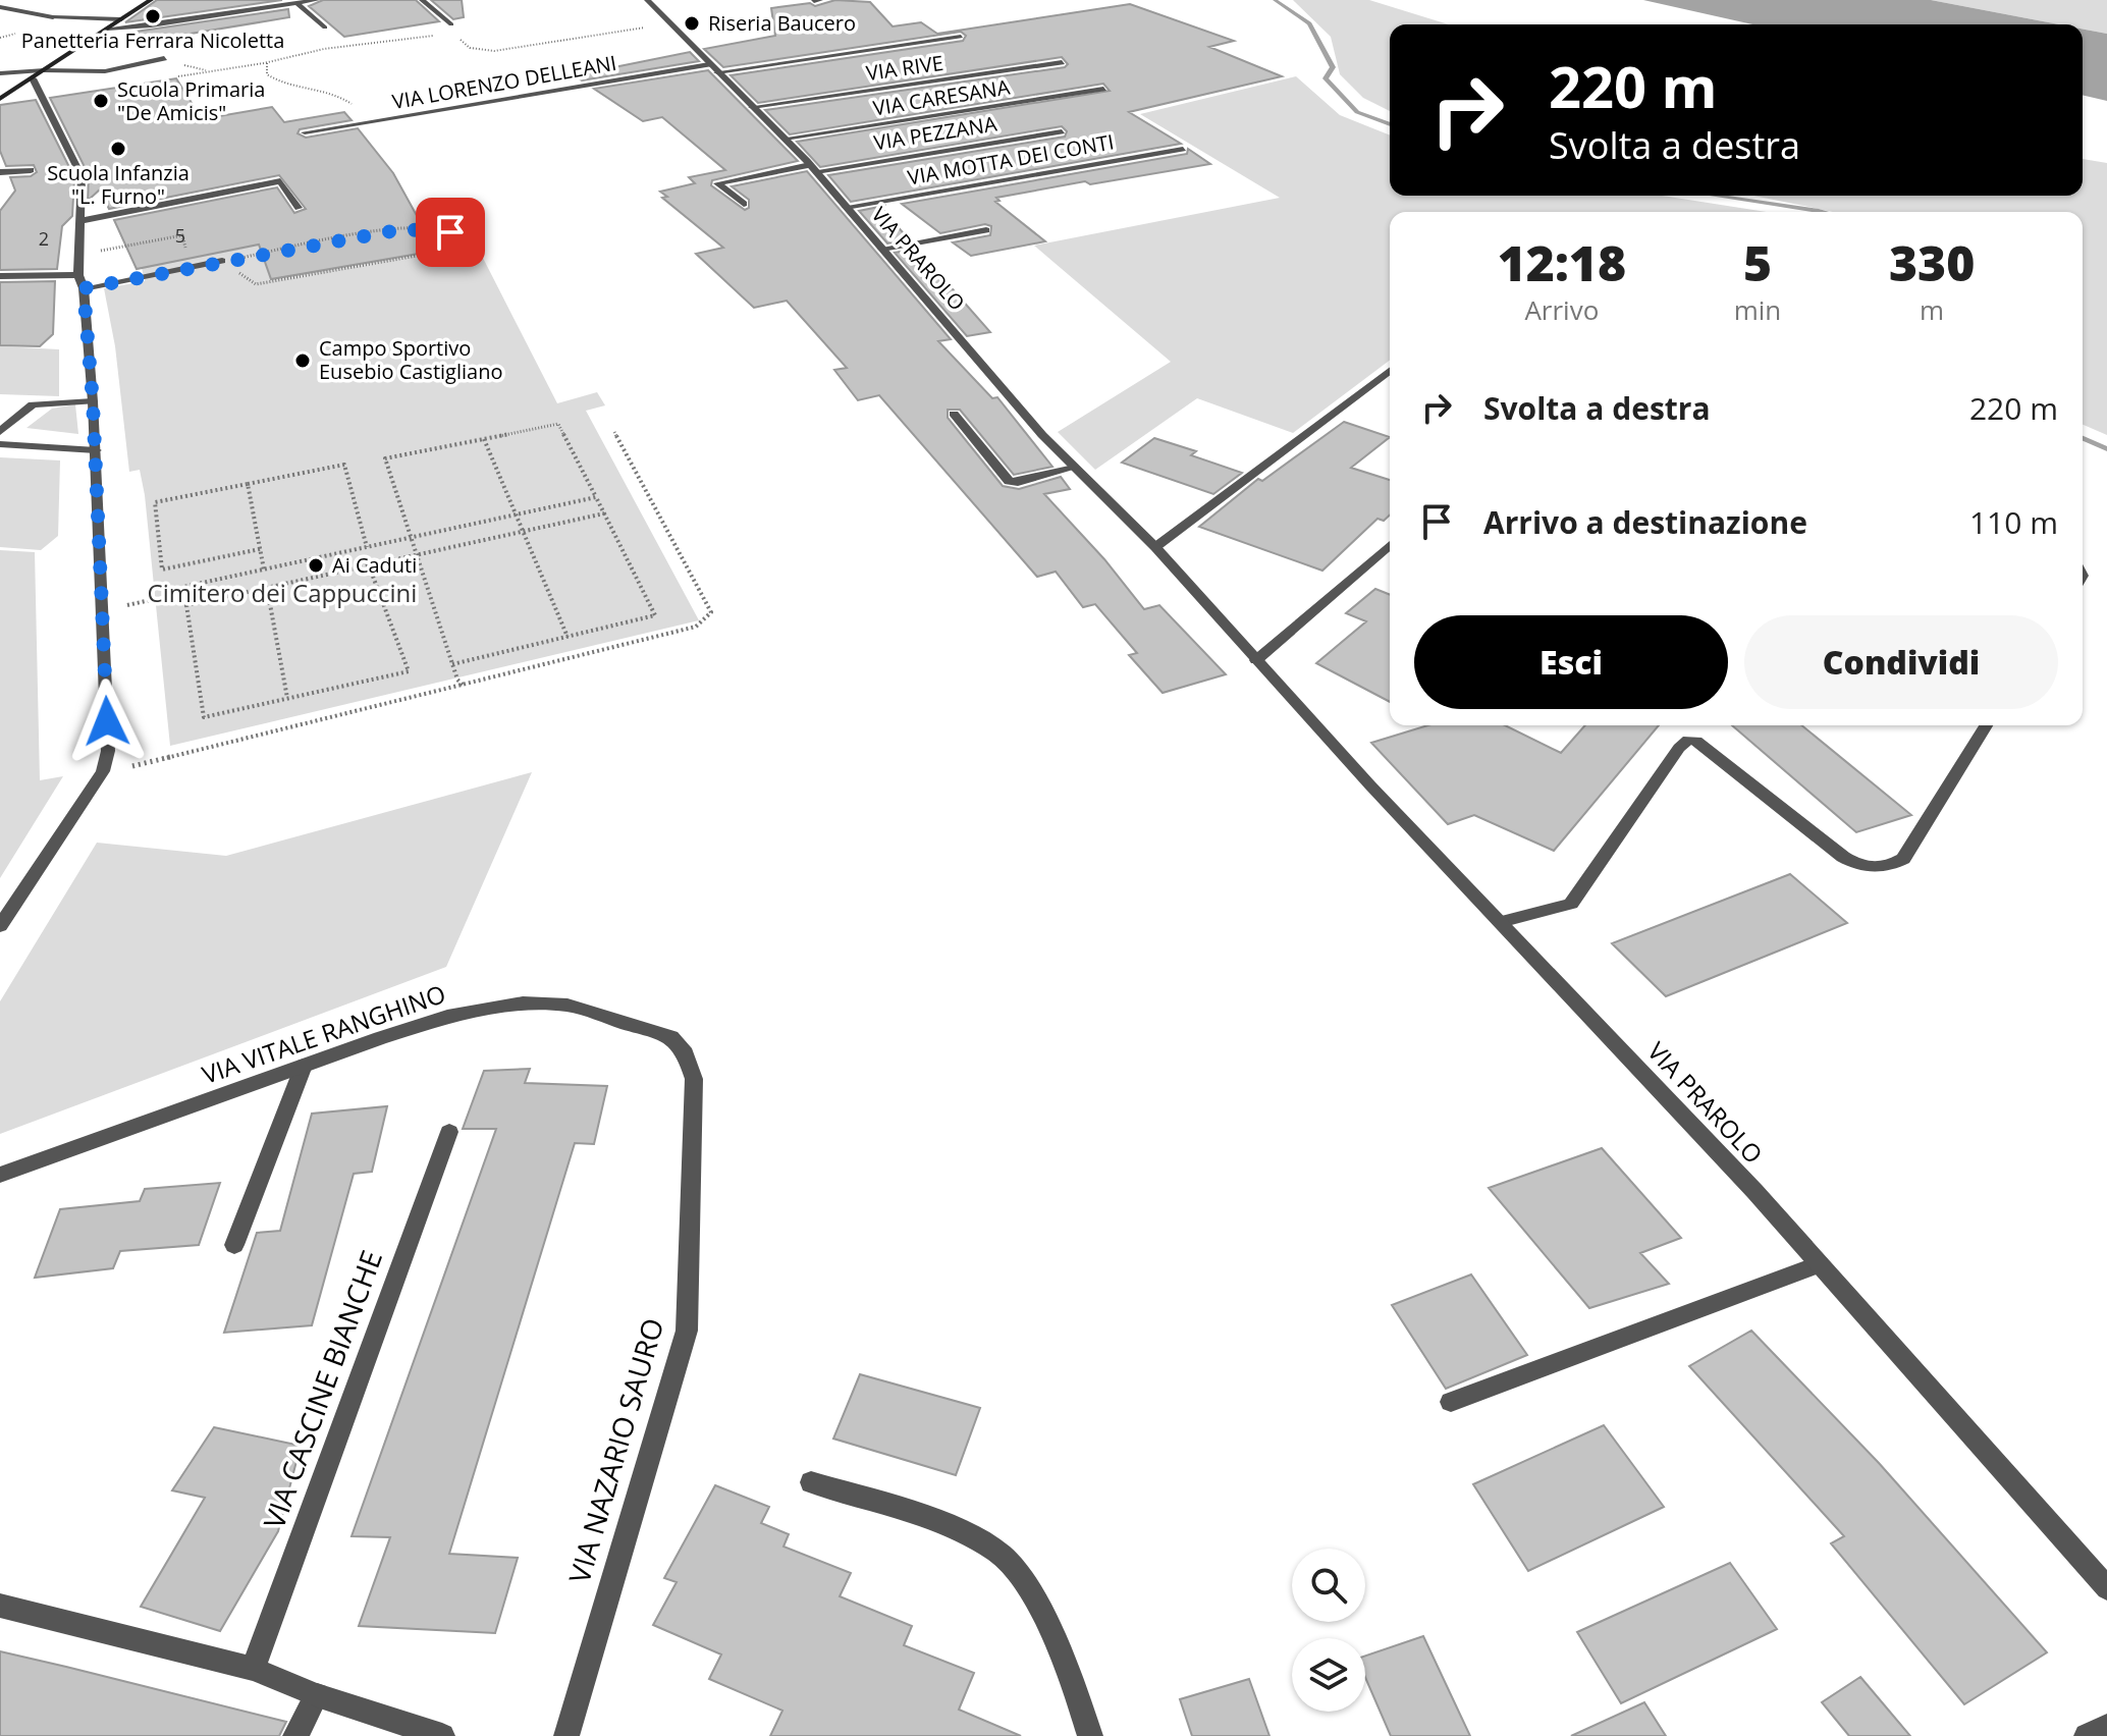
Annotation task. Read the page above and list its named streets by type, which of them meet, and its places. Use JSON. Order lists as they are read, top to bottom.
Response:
{
  "streets": {
    "street": [
      "VIA RIVE",
      "VIA LORENZO DELLEANI",
      "VIA CARESANA",
      "VIA PEZZANA",
      "VIA MOTTA DEI CONTI",
      "VIA PRAROLO",
      "VIA VITALE RANGHINO",
      "VIA CASCINE BIANCHE",
      "VIA NAZARIO SAURO"
    ]
  },
  "crossings": [
    ["VIA RIVE", "VIA PRAROLO"],
    ["VIA LORENZO DELLEANI", "VIA PRAROLO"],
    ["VIA CARESANA", "VIA PRAROLO"],
    ["VIA PEZZANA", "VIA PRAROLO"],
    ["VIA MOTTA DEI CONTI", "VIA PRAROLO"],
    ["VIA VITALE RANGHINO", "VIA NAZARIO SAURO"]
  ],
  "parks": ["Cimitero dei Cappuccini"],
  "places": [
    "Panetteria Ferrara Nicoletta",
    "Riseria Baucero",
    "Scuola Primaria \"De Amicis\"",
    "Scuola Infanzia \"L. Furno\"",
    "Campo Sportivo Eusebio Castigliano",
    "Ai Caduti"
  ],
  "house_numbers": ["5", "2"],
  "page": {
    "turn": ["220 m", "Svolta a destra"],
    "eta": [
      "12:18",
      "Arrivo",
      "5",
      "min",
      "330",
      "m"
    ],
    "list": [
      {
        "name": "Svolta a destra",
        "value": "220 m"
      },
      {
        "name": "Arrivo a destinazione",
        "value": "110 m"
      }
    ],
    "buttons": ["Esci", "Condividi"]
  }
}
